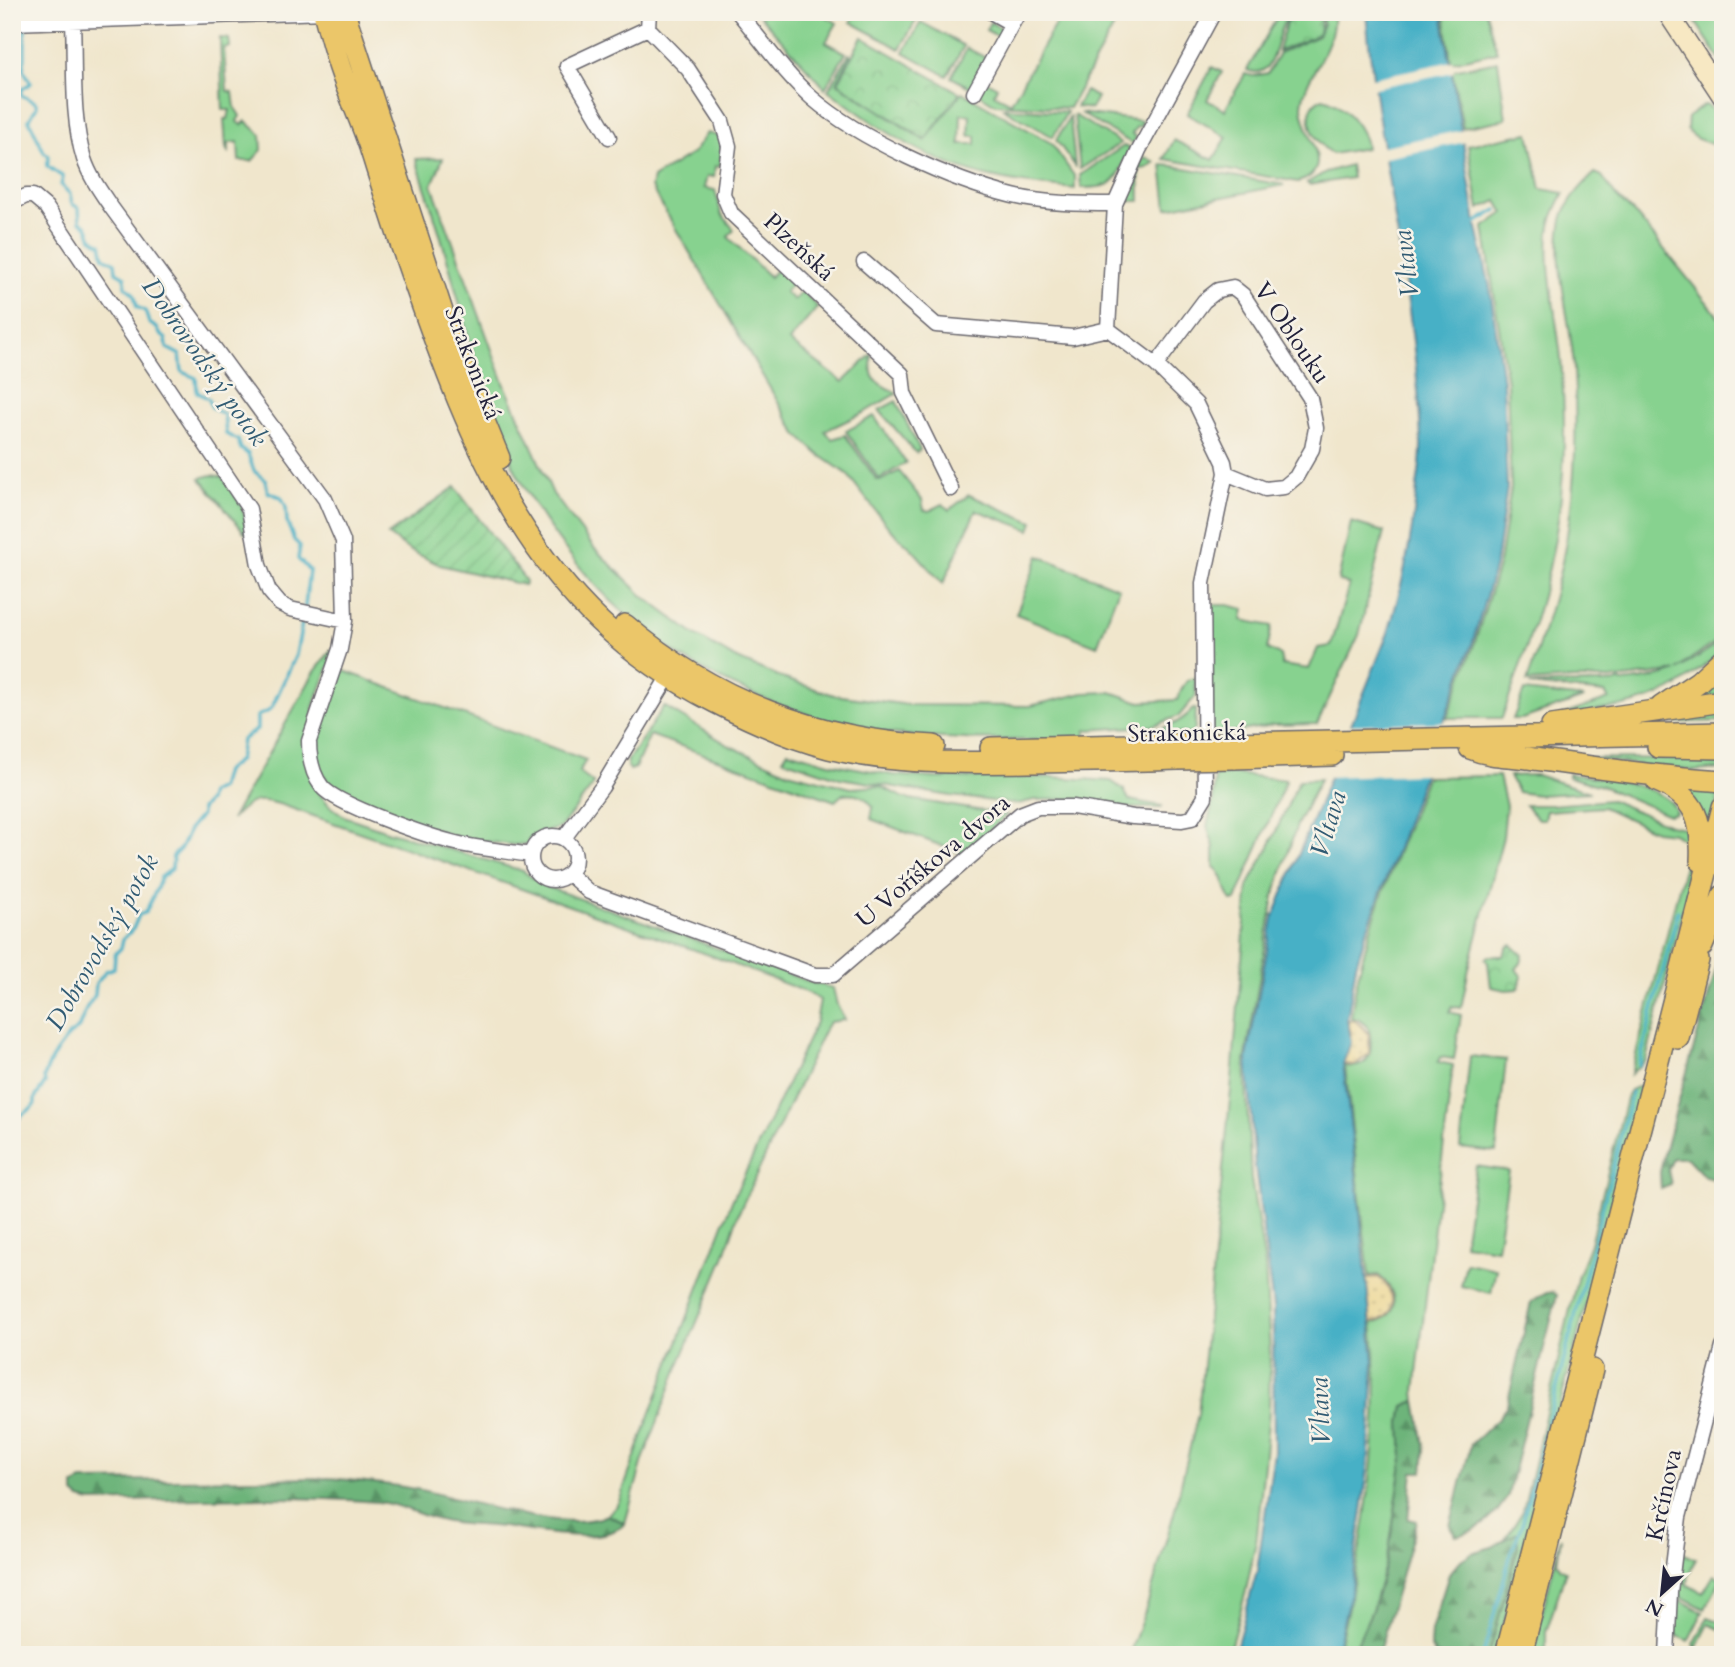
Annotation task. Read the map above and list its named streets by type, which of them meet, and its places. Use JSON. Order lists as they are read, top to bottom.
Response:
{
  "streets": {
    "main road": ["Strakonická"],
    "street": [
      "Plzeňská",
      "V Oblouku",
      "U Voříškova dvora",
      "Krčínova"
    ]
  },
  "crossings": [
    ["V Oblouku", "U Voříškova dvora"]
  ],
  "water": ["Vltava", "Dobrovodský potok"],
  "north": "bottom left"
}
